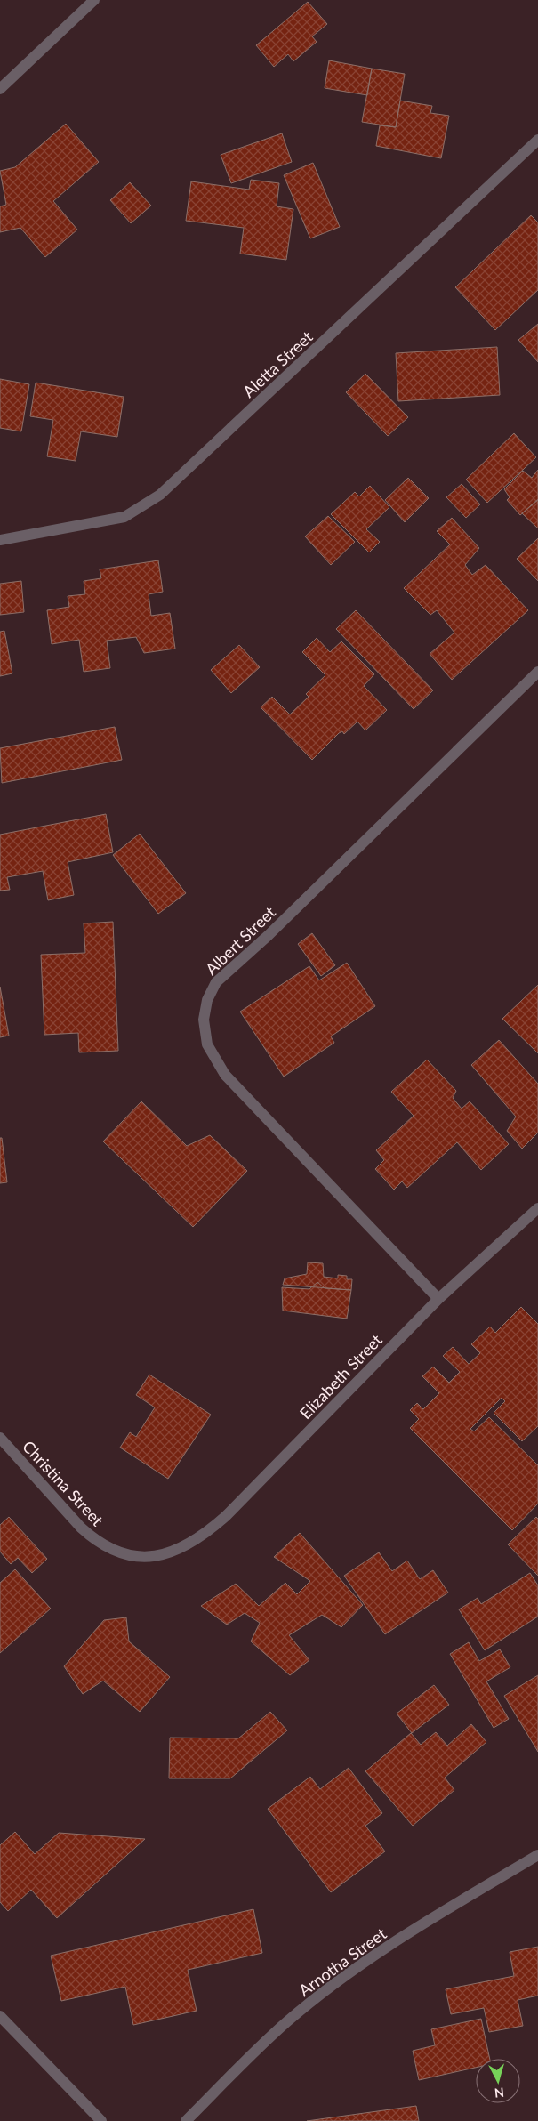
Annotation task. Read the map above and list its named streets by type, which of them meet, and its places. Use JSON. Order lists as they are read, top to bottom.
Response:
{
  "streets": {
    "street": [
      "Aletta Street",
      "Albert Street",
      "Elizabeth Street",
      "Christina Street",
      "Arnotha Street"
    ]
  },
  "crossings": [
    ["Albert Street", "Elizabeth Street"],
    ["Elizabeth Street", "Christina Street"]
  ],
  "north": "bottom"
}
